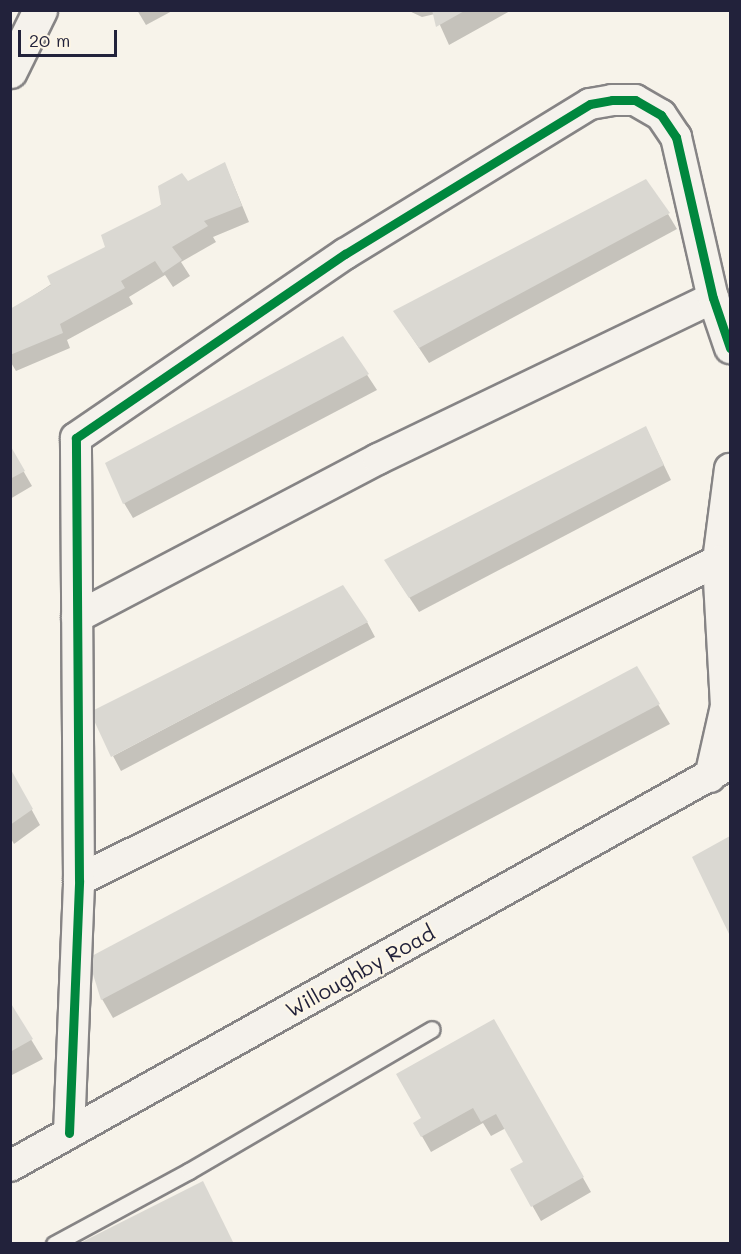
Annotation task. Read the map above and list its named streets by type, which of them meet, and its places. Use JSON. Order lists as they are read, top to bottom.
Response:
{
  "streets": {
    "street": ["Willoughby Road"]
  },
  "scale_bar": "20 m"
}
